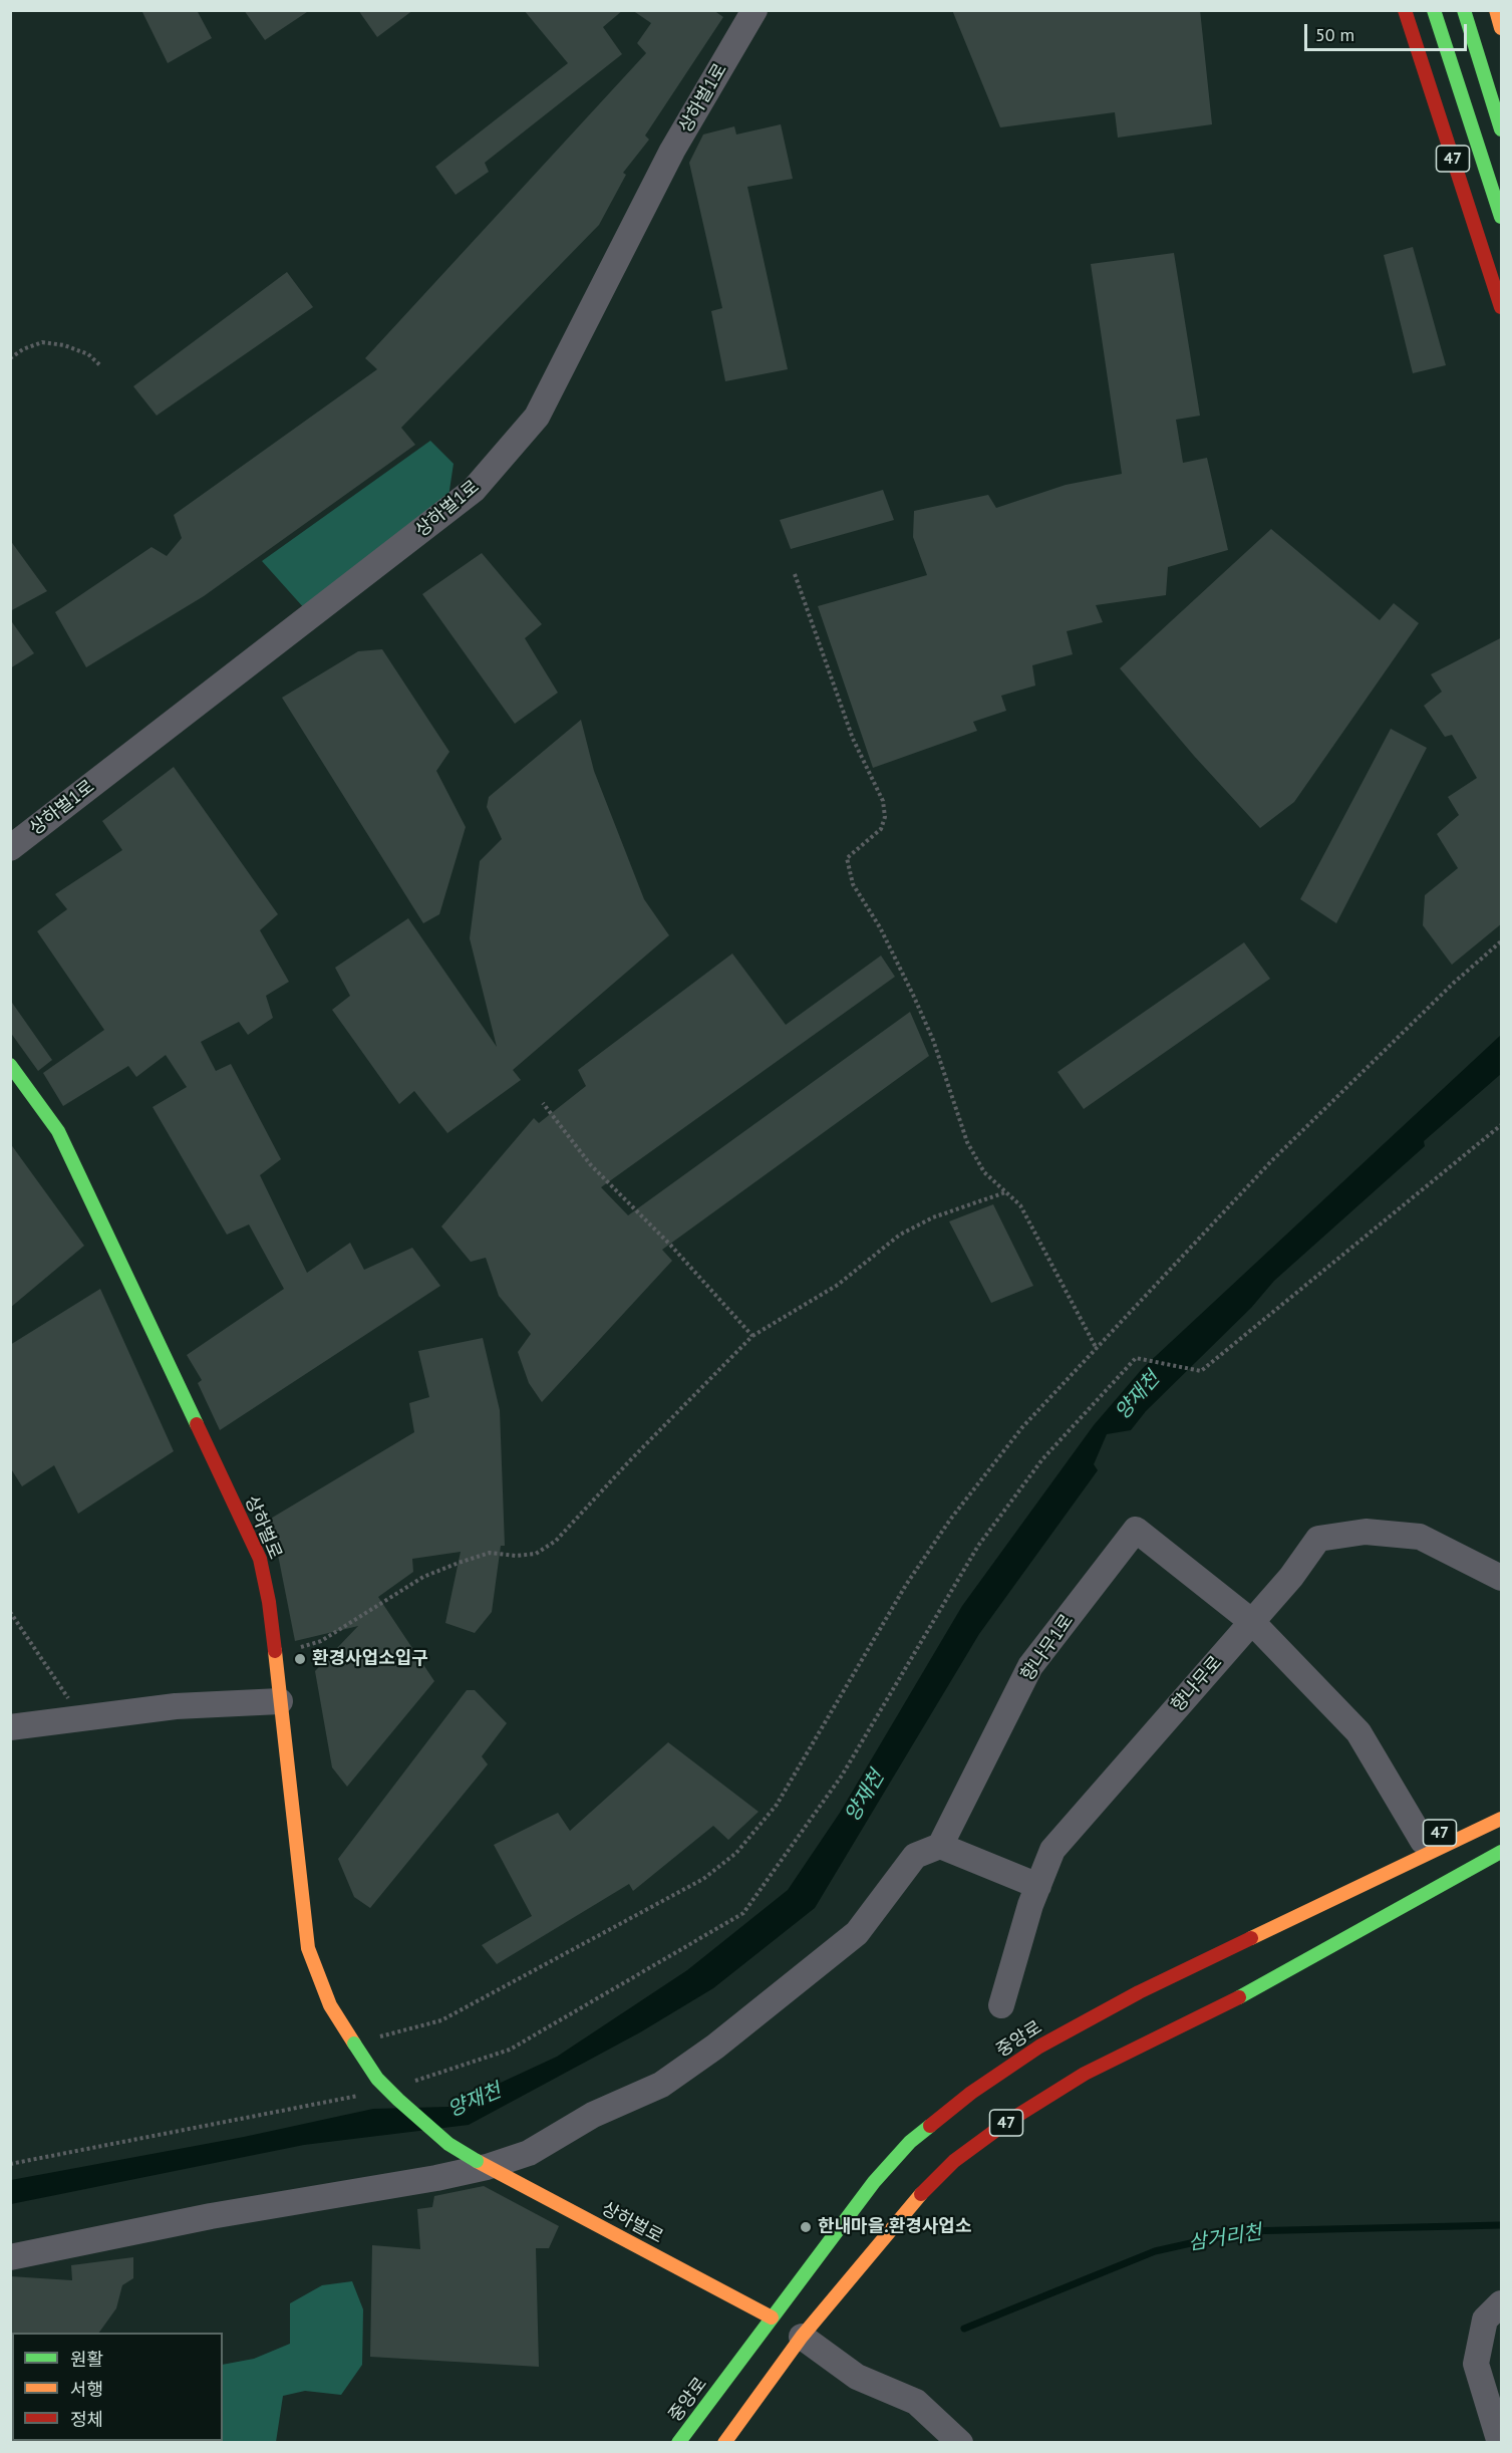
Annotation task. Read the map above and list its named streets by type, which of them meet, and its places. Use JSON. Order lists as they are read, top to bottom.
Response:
{
  "streets": {
    "main road": ["47", "상하벌로", "중앙로"],
    "street": ["상하벌1로", "향나무1로", "향나무로"]
  },
  "crossings": [
    ["47", "중앙로"],
    ["상하벌로", "중앙로"],
    ["향나무1로", "향나무로"]
  ],
  "water": ["양재천", "삼거리천"],
  "places": ["환경사업소입구", "한내마을.환경사업소"],
  "legend": ["원활", "서행", "정체"],
  "scale_bar": "50 m"
}
